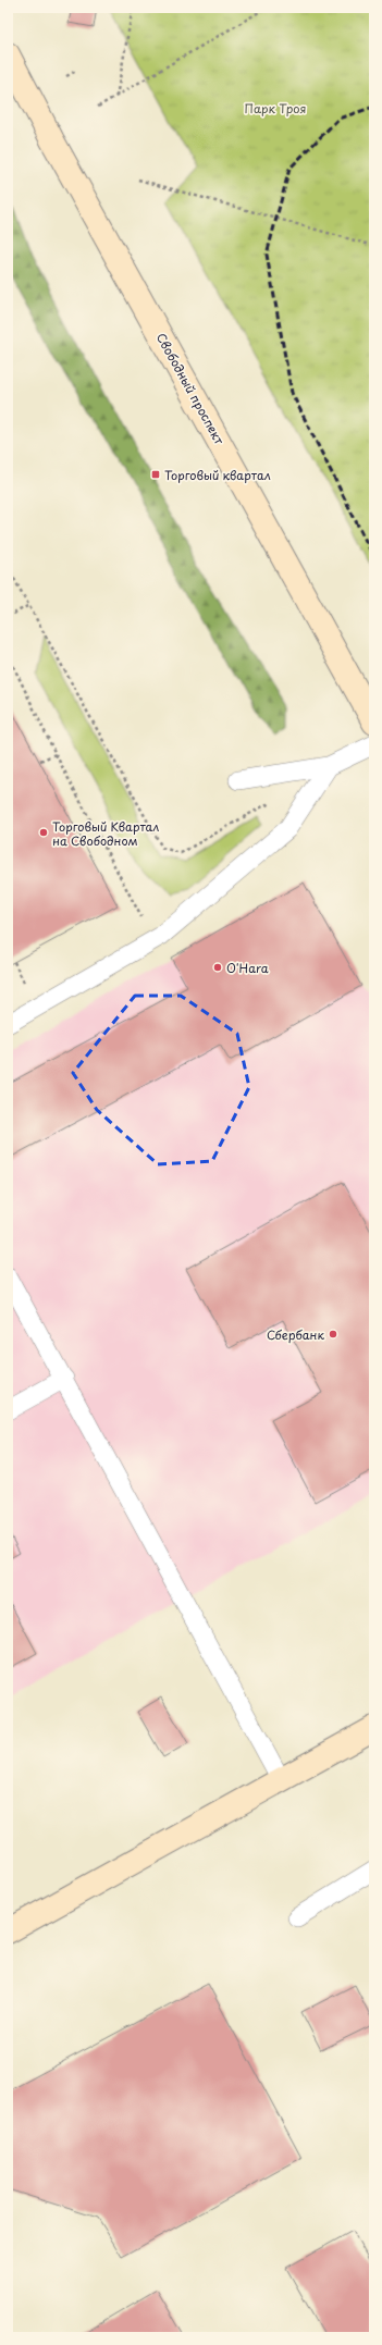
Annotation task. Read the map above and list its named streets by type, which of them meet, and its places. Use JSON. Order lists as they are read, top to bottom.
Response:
{
  "streets": {
    "main road": ["Свободный проспект"]
  },
  "parks": ["Парк Троя"],
  "places": {
    "transit": ["Торговый квартал"],
    "other": ["Торговый Квартал на Свободном", "O'Hara", "Сбербанк"]
  }
}
